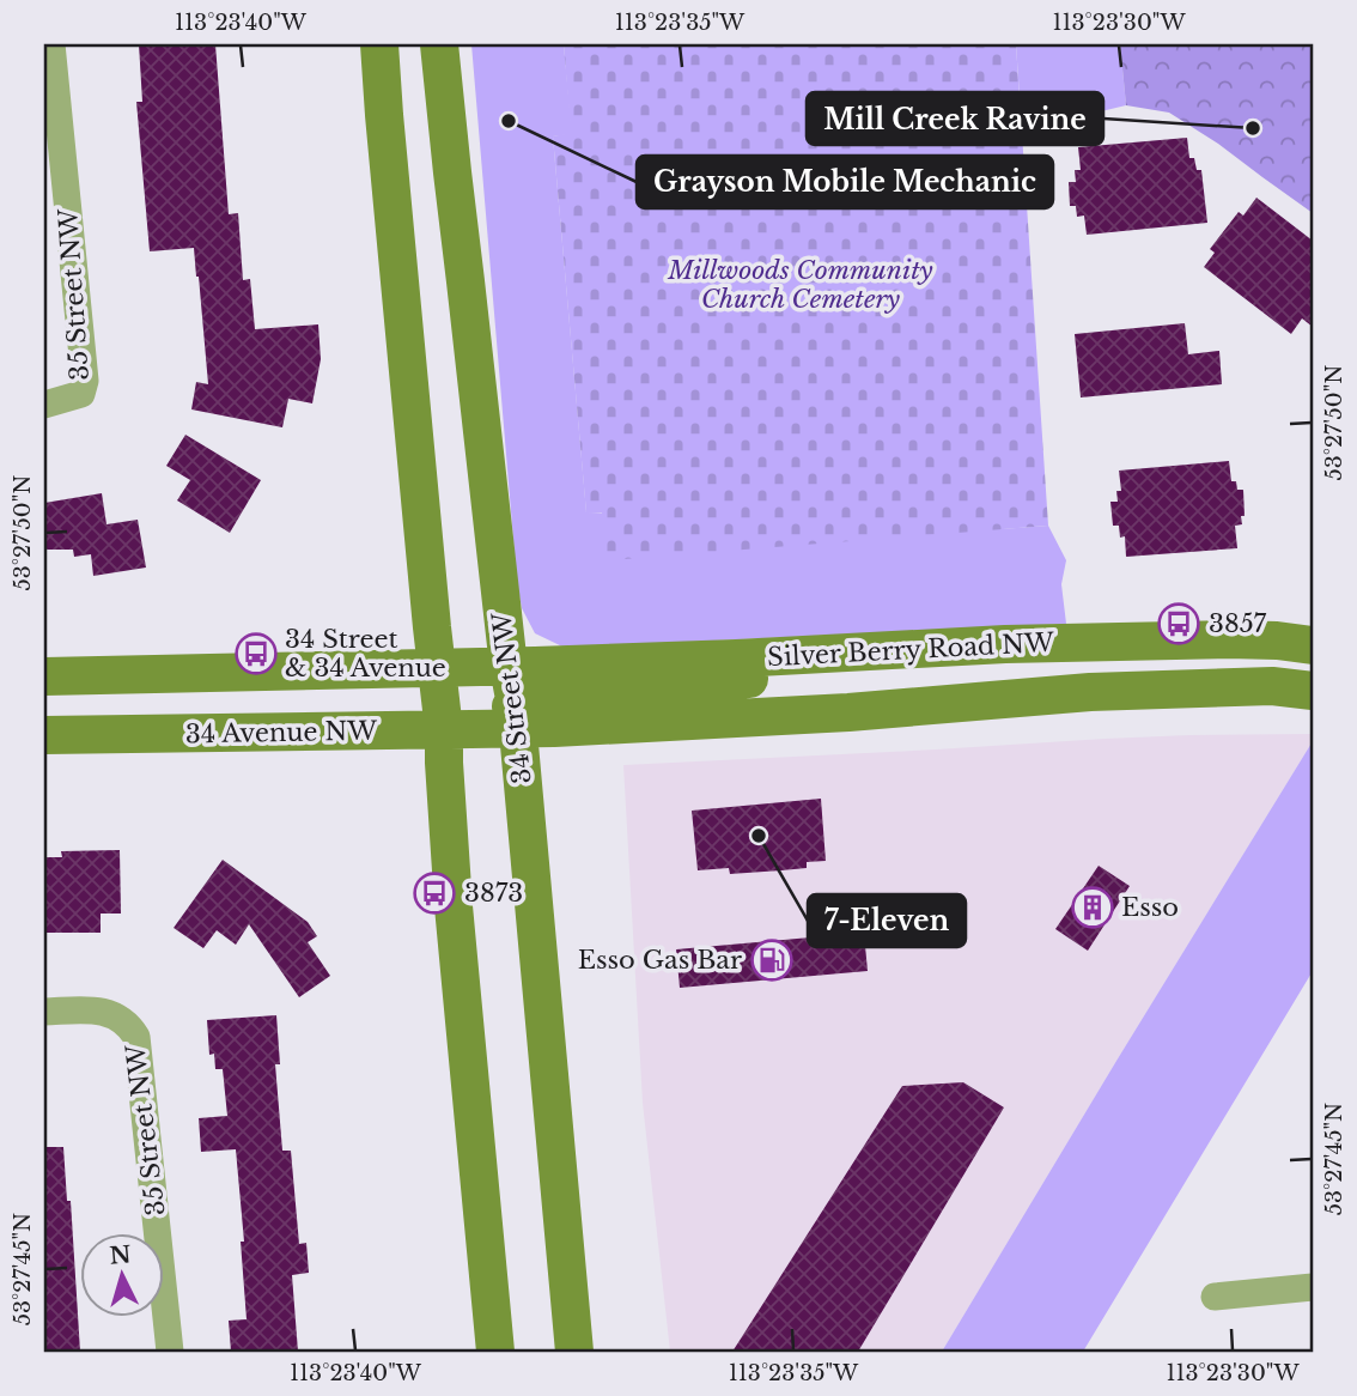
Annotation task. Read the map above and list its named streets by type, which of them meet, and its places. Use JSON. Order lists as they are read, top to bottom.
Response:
{
  "streets": {
    "main road": ["Silver Berry Road NW", "34 Street NW", "34 Avenue NW"],
    "street": ["35 Street NW"]
  },
  "crossings": [
    ["Silver Berry Road NW", "34 Street NW"],
    ["Silver Berry Road NW", "34 Avenue NW"],
    ["34 Street NW", "34 Avenue NW"]
  ],
  "parks": ["Millwoods Community Church Cemetery"],
  "places": {
    "other": ["Grayson Mobile Mechanic", "Mill Creek Ravine", "7-Eleven"],
    "bus stop": ["3857", "34 Street & 34 Avenue", "3873"],
    "building": ["Esso"],
    "fuel station": ["Esso Gas Bar"]
  },
  "north": "top",
  "coordinates": [
    "113°23'40\"W",
    "113°23'35\"W",
    "113°23'30\"W",
    "53°27'50\"N",
    "53°27'45\"N"
  ]
}
